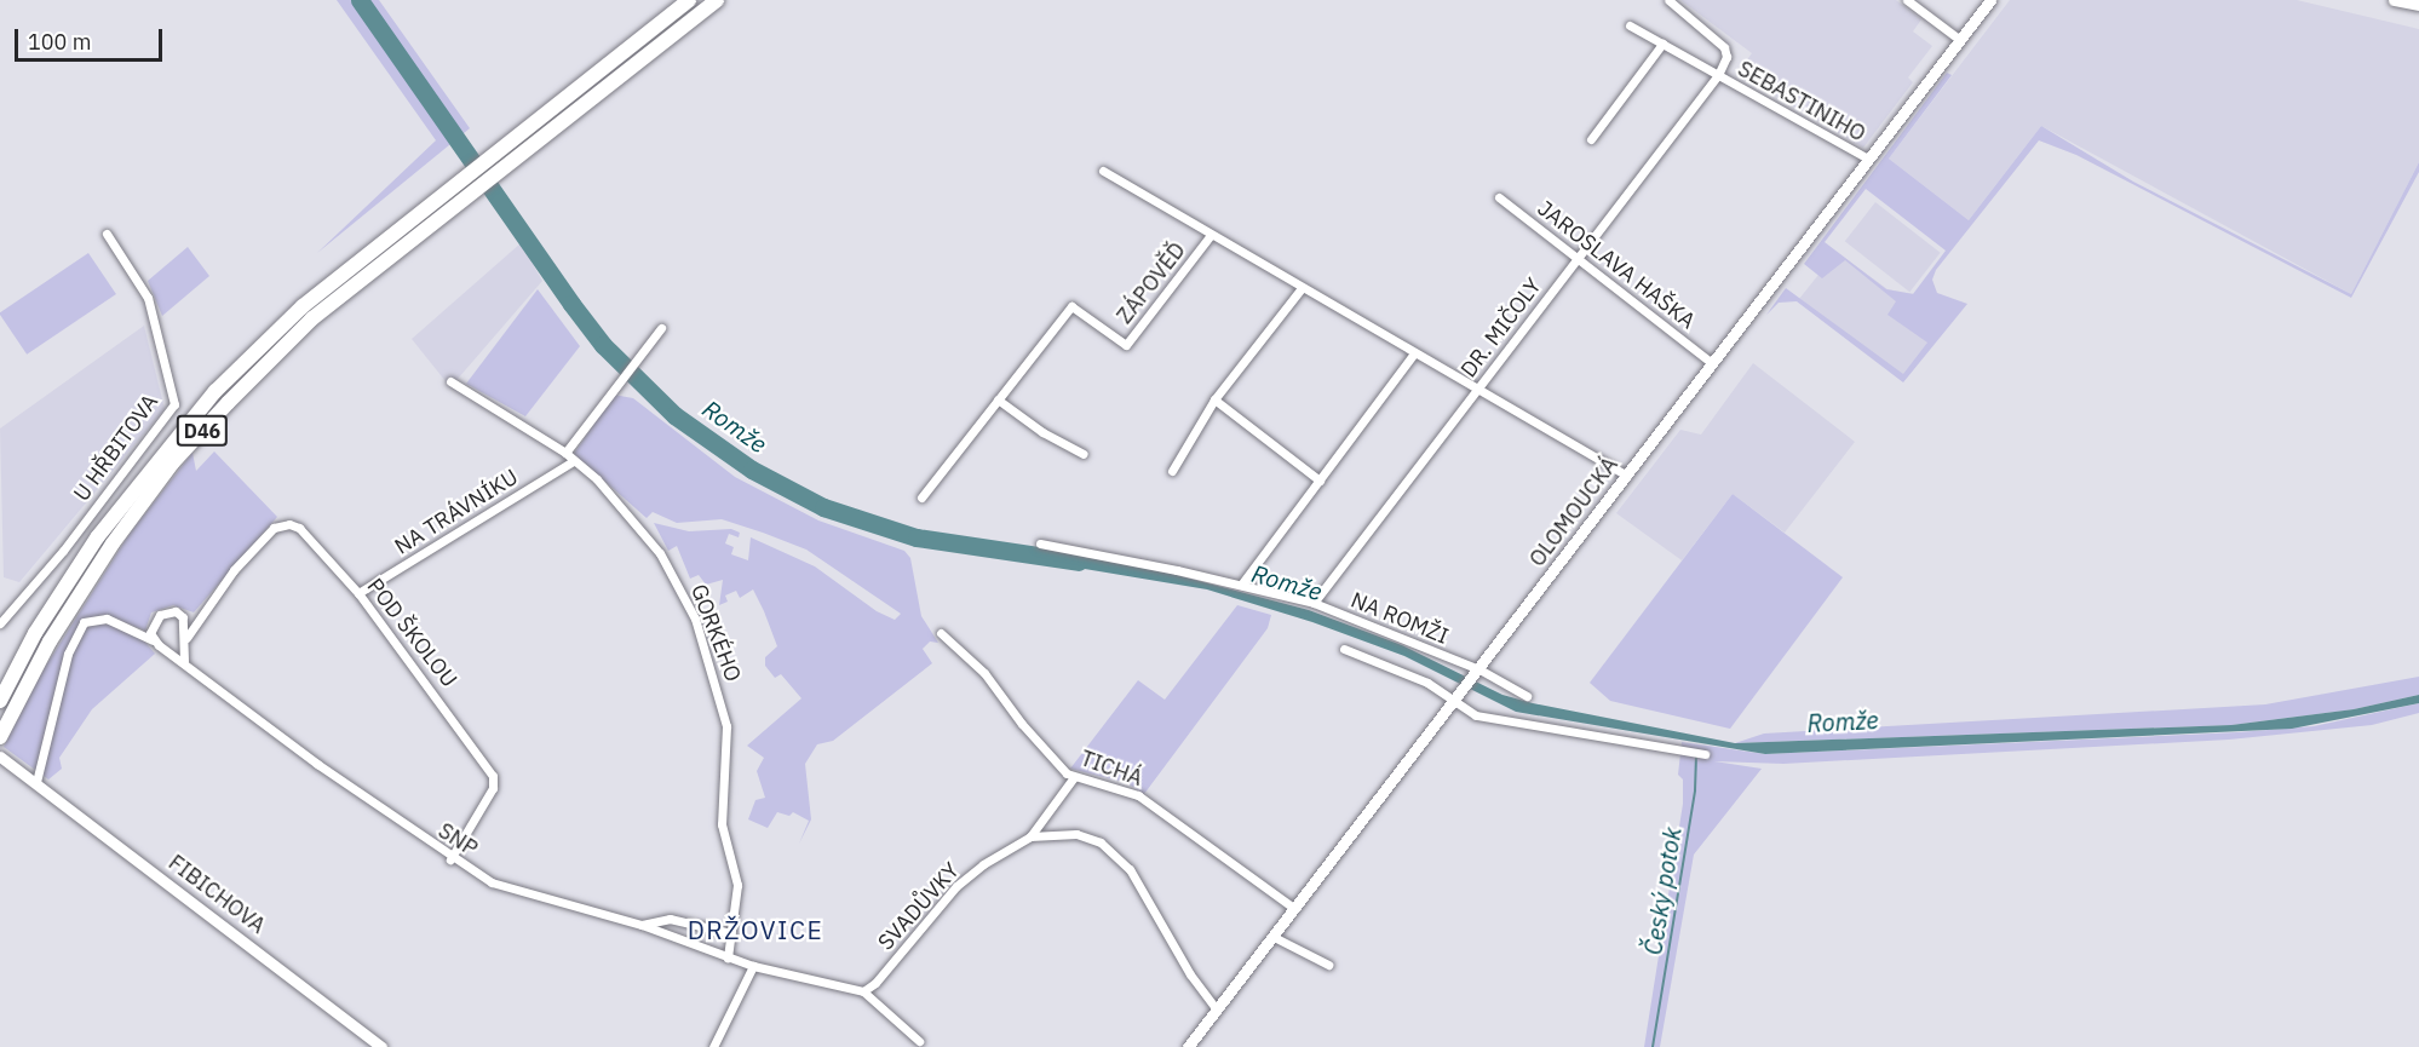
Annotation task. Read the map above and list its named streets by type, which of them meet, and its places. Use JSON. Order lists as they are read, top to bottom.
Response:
{
  "streets": {
    "highway": ["D46"],
    "street": [
      "SEBASTINIHO",
      "JAROSLAVA HAŠKA",
      "ZÁPOVĚĎ",
      "DR. MIČOLY",
      "U HŘBITOVA",
      "NA TRÁVNÍKU",
      "OLOMOUCKÁ",
      "NA ROMŽI",
      "POD ŠKOLOU",
      "GORKÉHO",
      "TICHÁ",
      "SNP",
      "FIBICHOVA",
      "SVADŮVKY"
    ]
  },
  "crossings": [
    ["SEBASTINIHO", "DR. MIČOLY"],
    ["SEBASTINIHO", "OLOMOUCKÁ"],
    ["JAROSLAVA HAŠKA", "DR. MIČOLY"],
    ["JAROSLAVA HAŠKA", "OLOMOUCKÁ"],
    ["DR. MIČOLY", "NA ROMŽI"],
    ["NA TRÁVNÍKU", "POD ŠKOLOU"],
    ["NA TRÁVNÍKU", "GORKÉHO"],
    ["OLOMOUCKÁ", "NA ROMŽI"],
    ["OLOMOUCKÁ", "TICHÁ"],
    ["POD ŠKOLOU", "SNP"],
    ["GORKÉHO", "SNP"],
    ["SNP", "FIBICHOVA"],
    ["SNP", "SVADŮVKY"]
  ],
  "districts": ["DRŽOVICE"],
  "water": ["Romže", "Český potok"],
  "scale_bar": "100 m"
}
